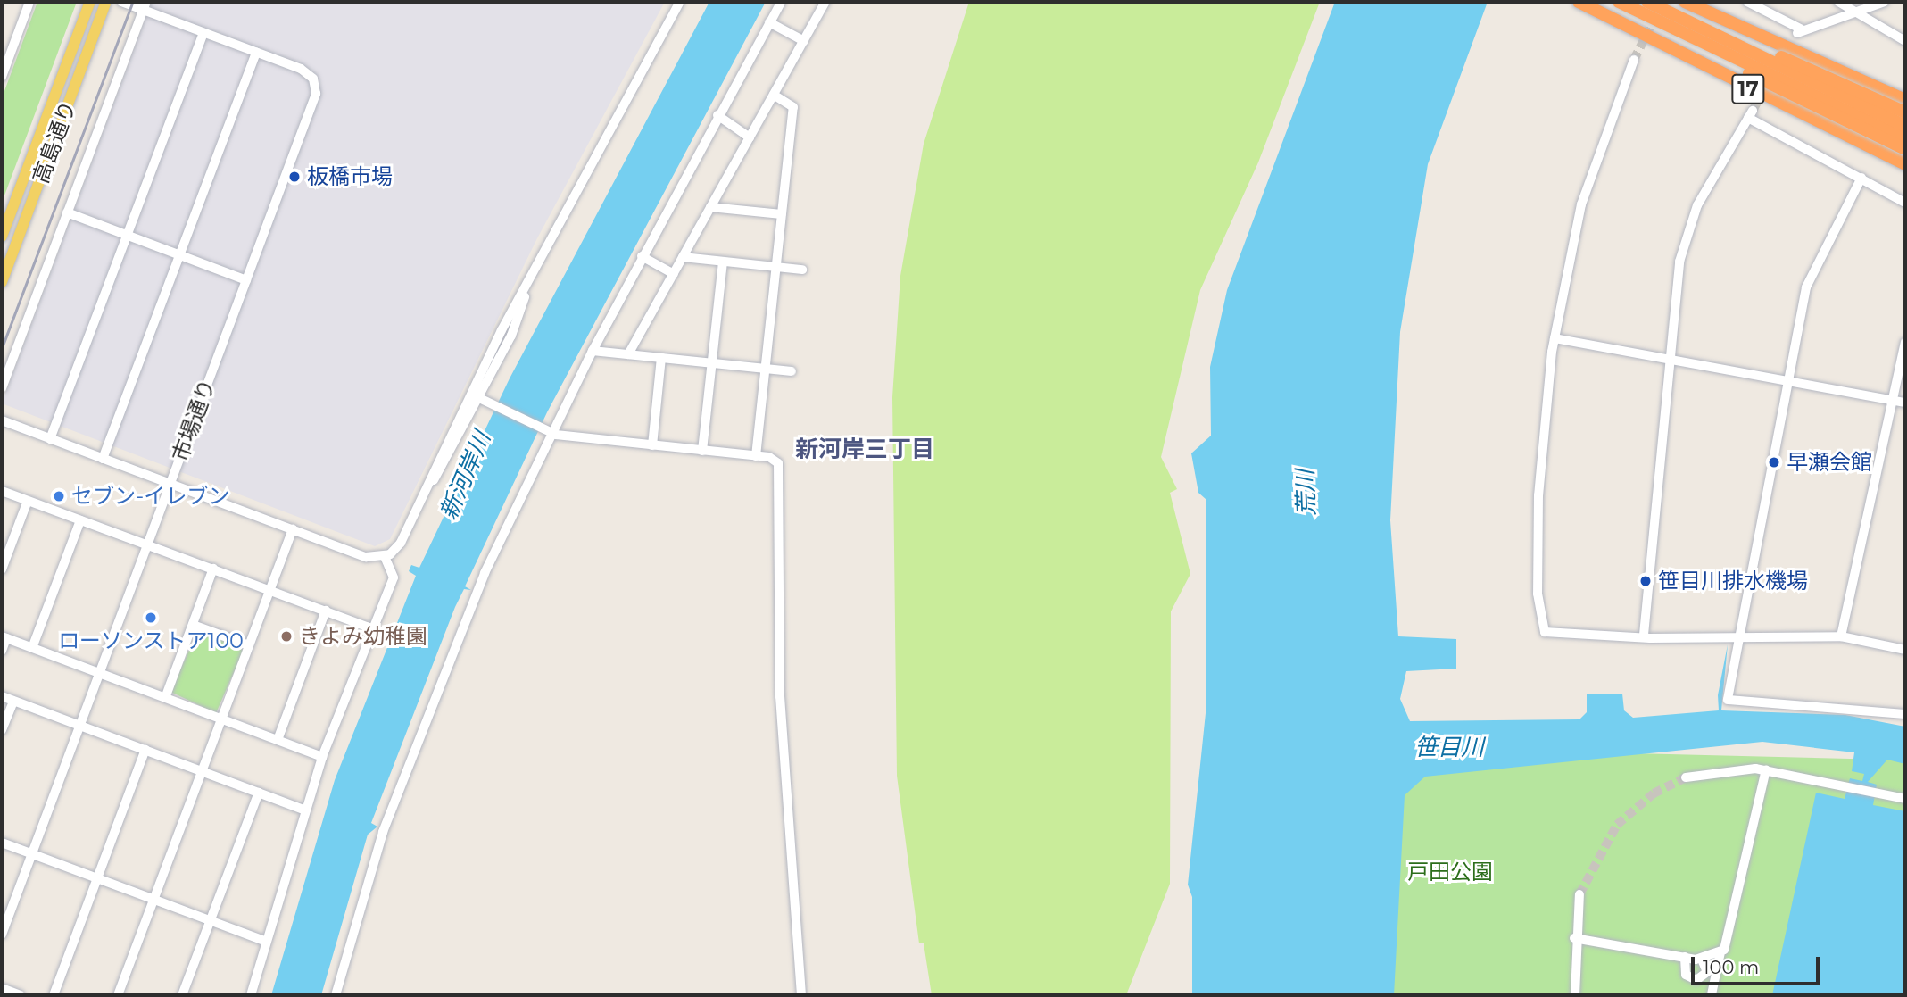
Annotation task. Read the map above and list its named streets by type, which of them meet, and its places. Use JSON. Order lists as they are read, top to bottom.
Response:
{
  "streets": {
    "highway": ["17"],
    "main road": ["高島通り"],
    "street": ["市場通り"]
  },
  "districts": ["新河岸三丁目"],
  "water": ["新河岸川", "荒川", "笹目川"],
  "parks": ["戸田公園"],
  "places": [
    "板橋市場",
    "早瀬会館",
    "セブン-イレブン",
    "笹目川排水機場",
    "ローソンストア100",
    "きよみ幼稚園"
  ],
  "scale_bar": "100 m"
}
